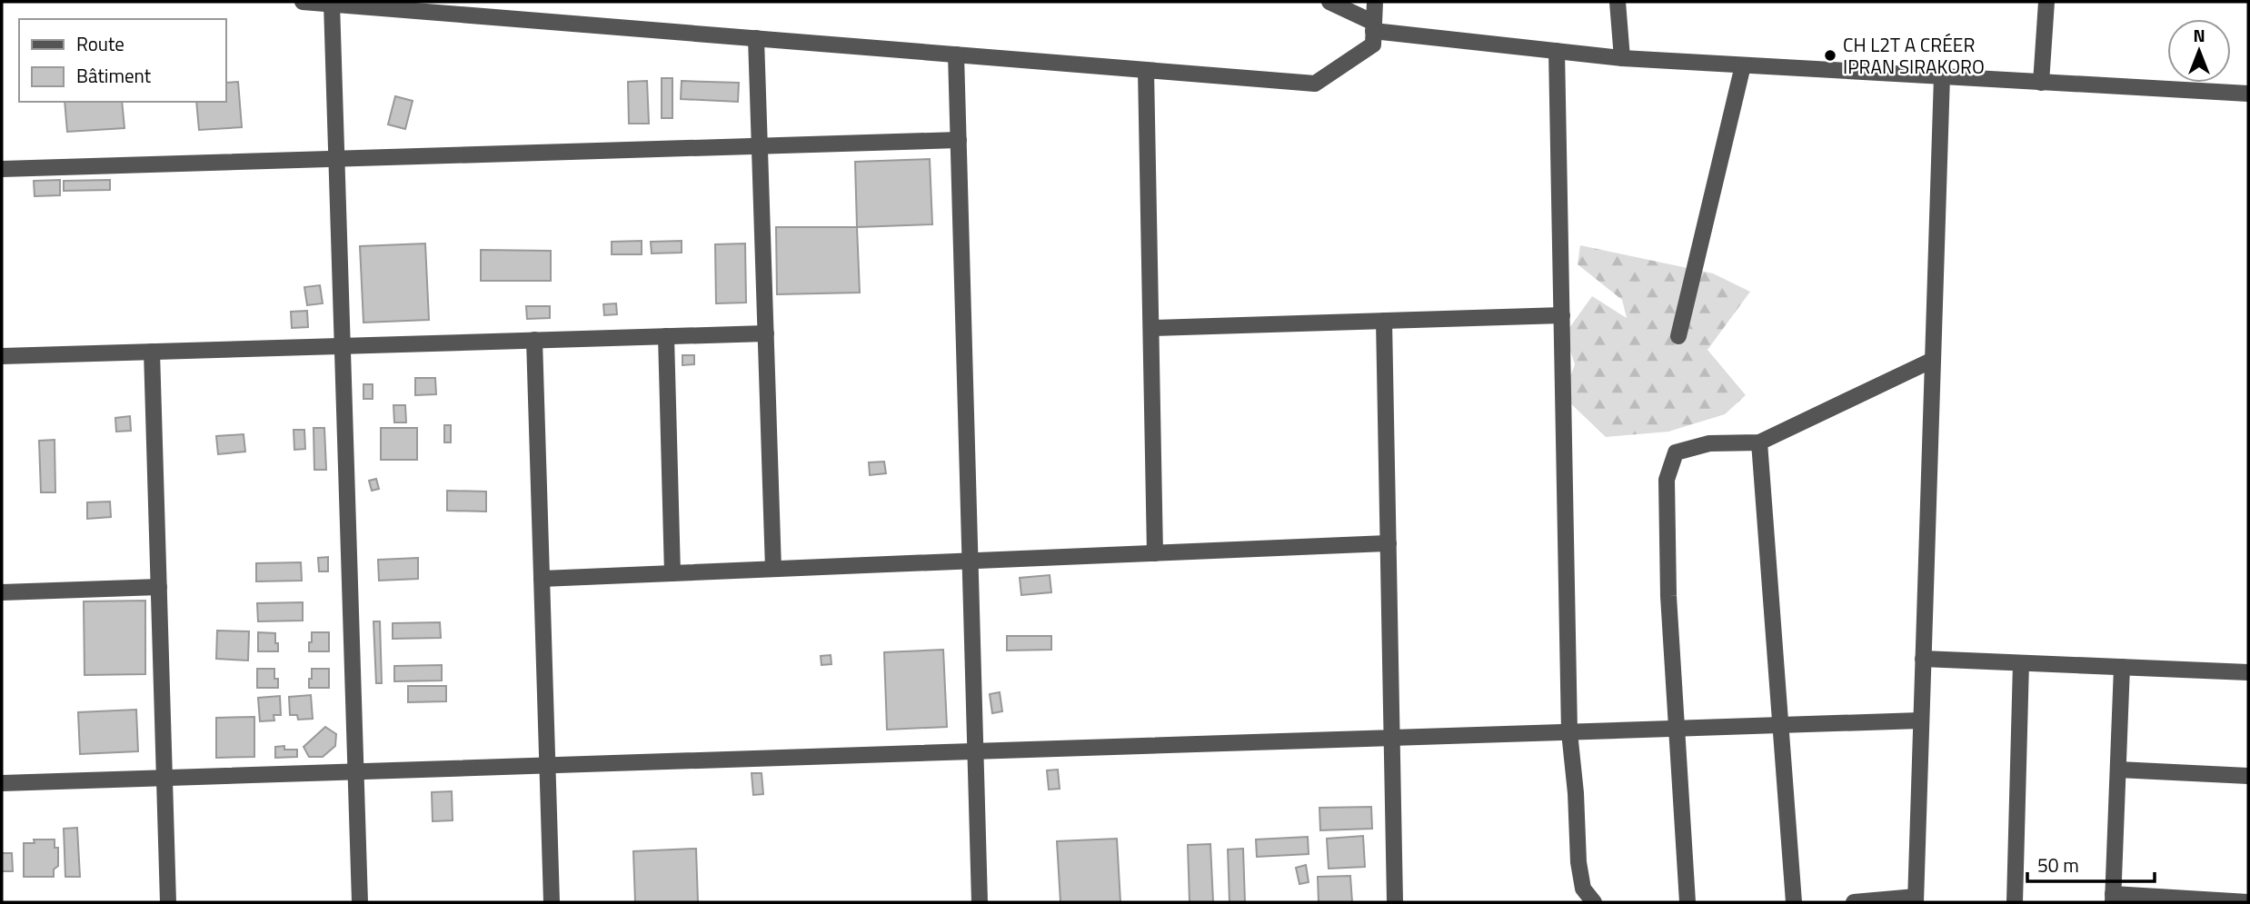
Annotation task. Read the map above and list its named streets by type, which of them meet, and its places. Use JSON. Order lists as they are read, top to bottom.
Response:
{
  "places": ["CH L2T A CRÉER IPRAN SIRAKORO"],
  "legend": ["Route", "Bâtiment"],
  "scale_bar": "50 m",
  "north": "top"
}
